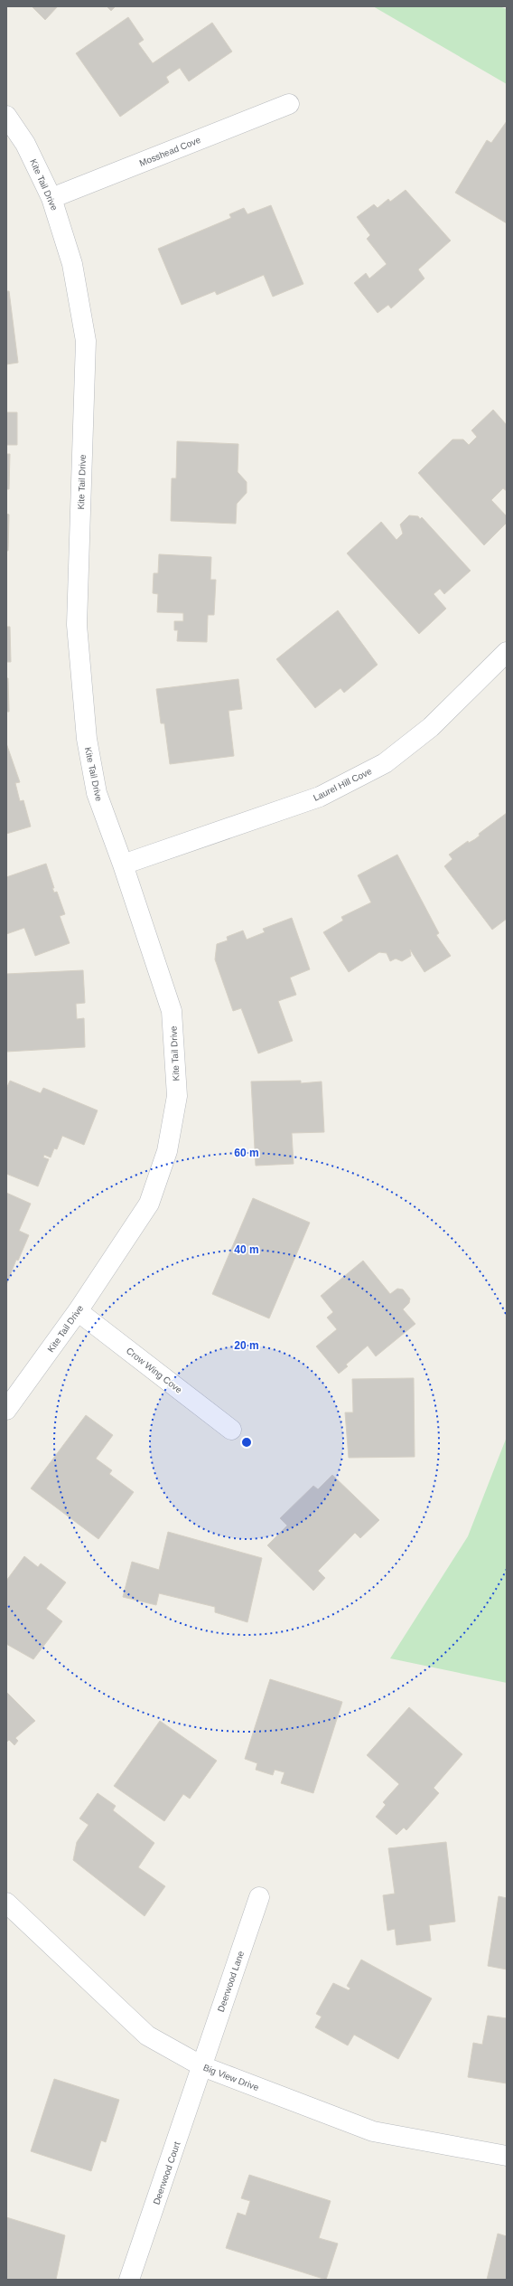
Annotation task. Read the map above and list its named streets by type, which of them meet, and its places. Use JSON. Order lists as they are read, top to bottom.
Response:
{
  "streets": {
    "street": [
      "Mosshead Cove",
      "Kite Tail Drive",
      "Laurel Hill Cove",
      "Crow Wing Cove",
      "Deerwood Lane",
      "Big View Drive",
      "Deerwood Court"
    ]
  },
  "crossings": [
    ["Mosshead Cove", "Kite Tail Drive"],
    ["Kite Tail Drive", "Laurel Hill Cove"],
    ["Kite Tail Drive", "Crow Wing Cove"],
    ["Deerwood Lane", "Big View Drive"],
    ["Deerwood Lane", "Deerwood Court"],
    ["Big View Drive", "Deerwood Court"]
  ],
  "rings": ["60 m", "40 m", "20 m"]
}
